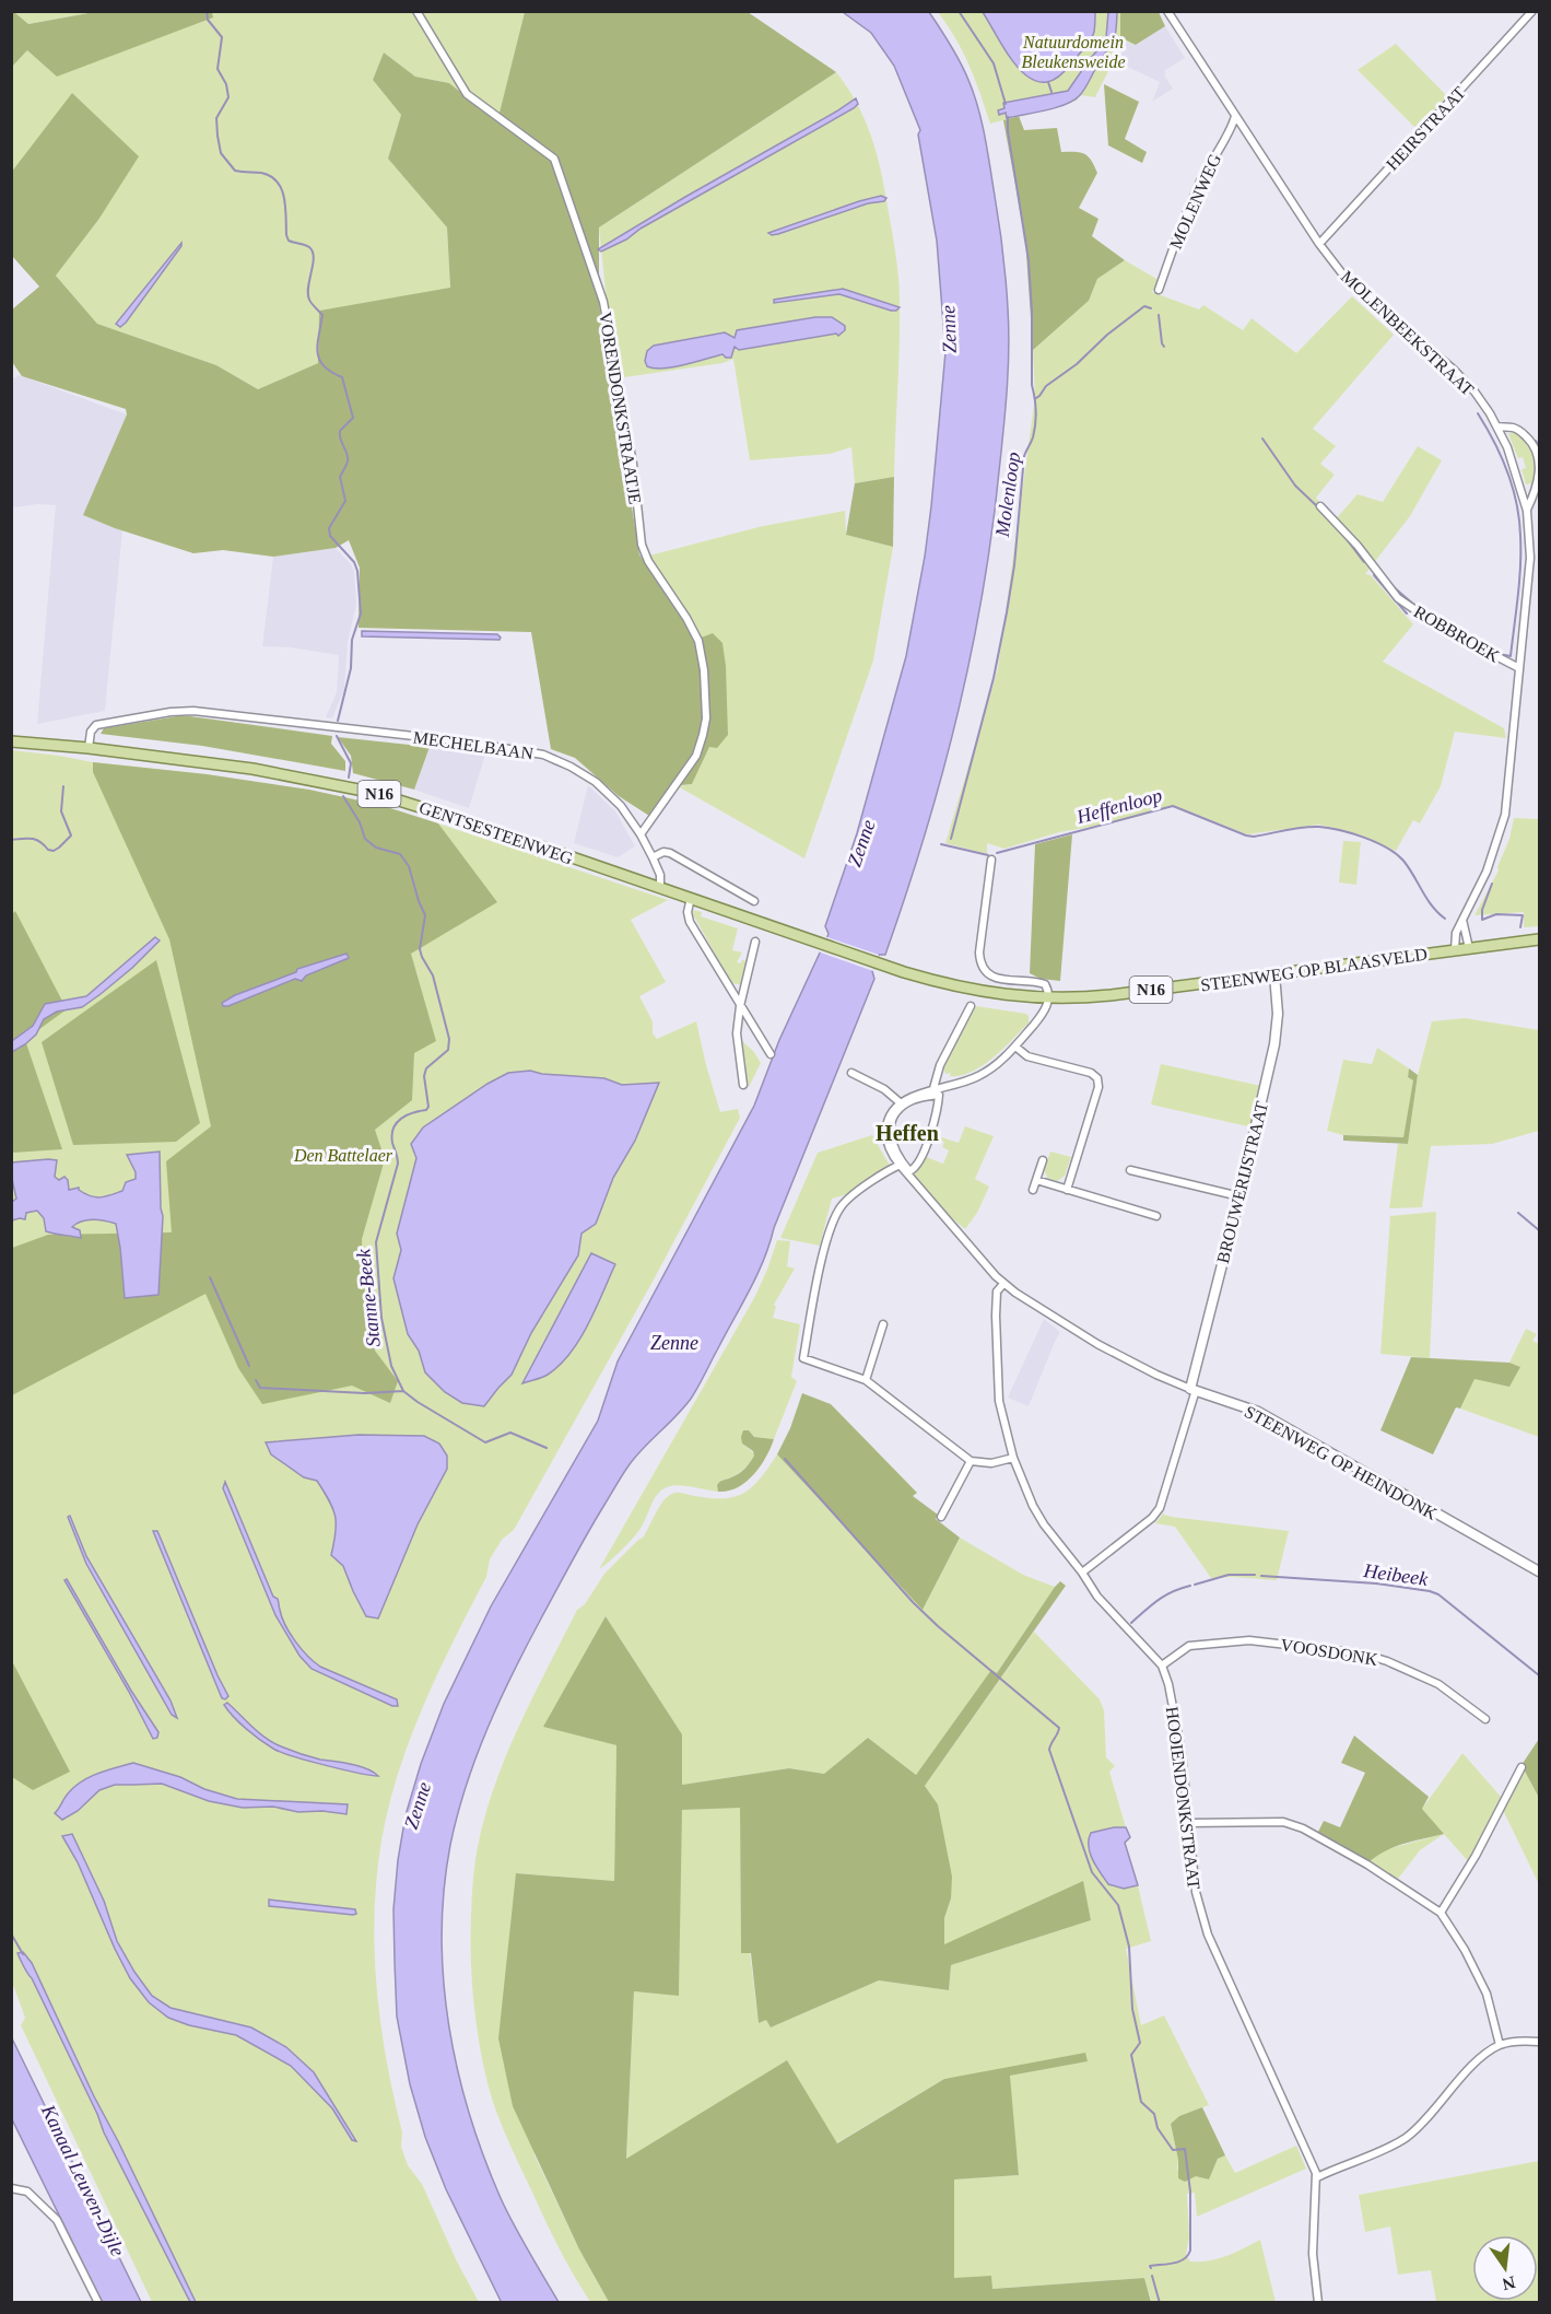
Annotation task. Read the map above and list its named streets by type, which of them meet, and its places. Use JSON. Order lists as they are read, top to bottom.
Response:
{
  "streets": {
    "main road": ["N16", "GENTSESTEENWEG", "STEENWEG OP BLAASVELD"],
    "street": [
      "HEIRSTRAAT",
      "MOLENWEG",
      "MOLENBEEKSTRAAT",
      "VORENDONKSTRAATJE",
      "ROBBROEK",
      "MECHELBAAN",
      "BROUWERIJSTRAAT",
      "STEENWEG OP HEINDONK",
      "VOOSDONK",
      "HOOIENDONKSTRAAT"
    ]
  },
  "crossings": [
    ["HEIRSTRAAT", "MOLENBEEKSTRAAT"],
    ["MOLENWEG", "MOLENBEEKSTRAAT"],
    ["MOLENBEEKSTRAAT", "ROBBROEK"],
    ["MOLENBEEKSTRAAT", "STEENWEG OP BLAASVELD"],
    ["VORENDONKSTRAATJE", "MECHELBAAN"],
    ["MECHELBAAN", "GENTSESTEENWEG"],
    ["GENTSESTEENWEG", "STEENWEG OP BLAASVELD"],
    ["STEENWEG OP BLAASVELD", "BROUWERIJSTRAAT"],
    ["BROUWERIJSTRAAT", "STEENWEG OP HEINDONK"],
    ["STEENWEG OP HEINDONK", "HOOIENDONKSTRAAT"],
    ["VOOSDONK", "HOOIENDONKSTRAAT"]
  ],
  "districts": ["Heffen"],
  "water": [
    "Zenne",
    "Molenloop",
    "Heffenloop",
    "Stanne-Beek",
    "Heibeek",
    "Kanaal Leuven-Dijle"
  ],
  "parks": ["Natuurdomein Bleukensweide", "Den Battelaer"],
  "north": "bottom"
}
